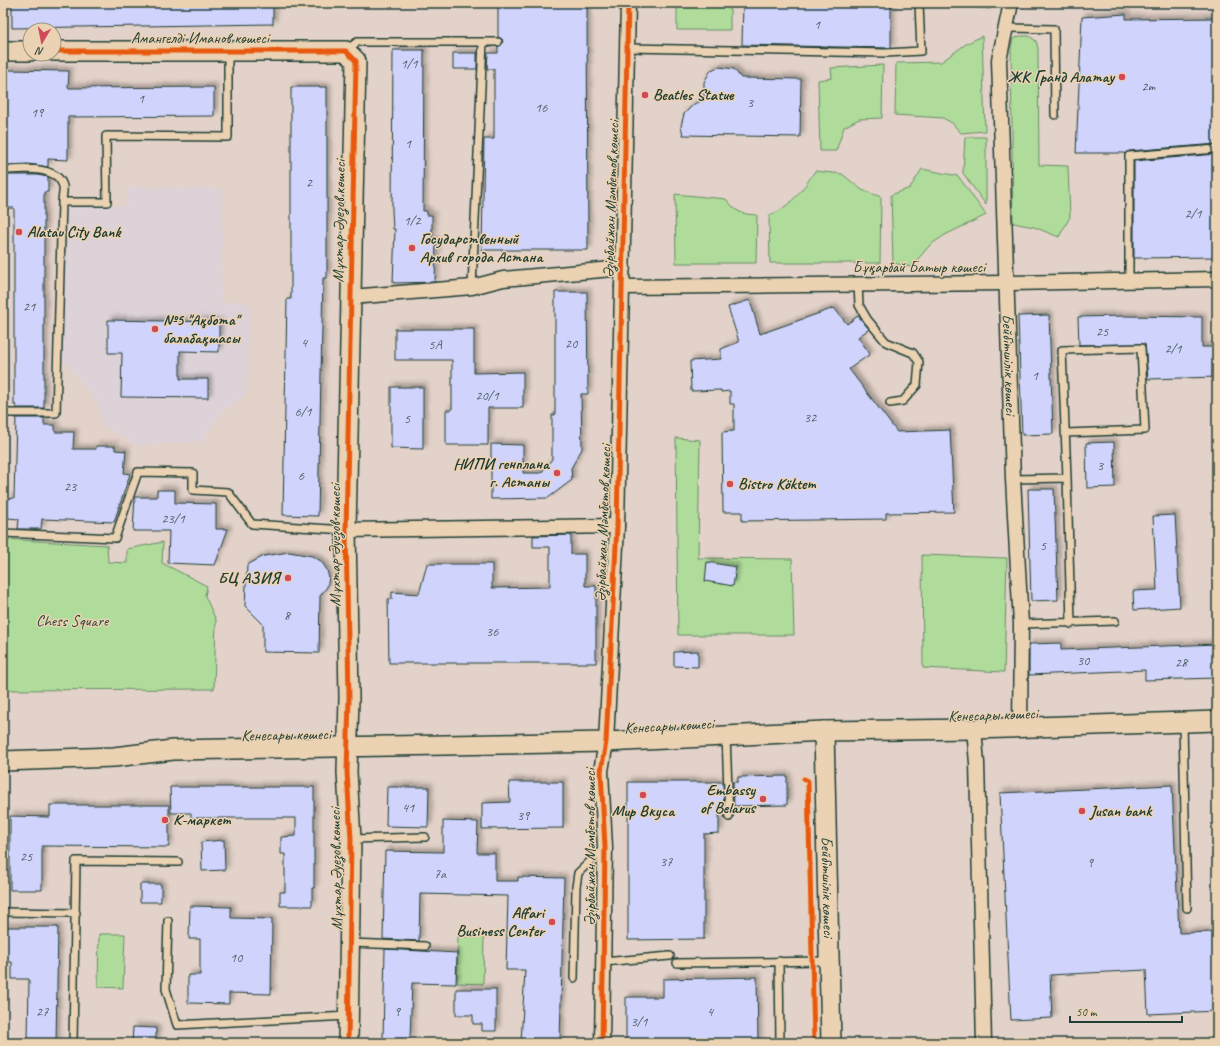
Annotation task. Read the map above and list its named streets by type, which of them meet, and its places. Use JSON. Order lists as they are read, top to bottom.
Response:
{
  "streets": {
    "main road": [
      "Амангелді Иманов көшесі",
      "Мұхтар Әуезов көшесі",
      "Бейбітшілік көшесі",
      "Кенесары көшесі"
    ],
    "street": ["Әзірбайжан Мәмбетов көшесі", "Бұқарбай Батыр көшесі"]
  },
  "crossings": [
    ["Амангелді Иманов көшесі", "Мұхтар Әуезов көшесі"],
    ["Әзірбайжан Мәмбетов көшесі", "Бұқарбай Батыр көшесі"],
    ["Әзірбайжан Мәмбетов көшесі", "Кенесары көшесі"],
    ["Мұхтар Әуезов көшесі", "Кенесары көшесі"],
    ["Бұқарбай Батыр көшесі", "Бейбітшілік көшесі"],
    ["Бейбітшілік көшесі", "Кенесары көшесі"]
  ],
  "parks": ["Chess Square"],
  "places": [
    "ЖК Гранд Алатау",
    "Beatles Statue",
    "Alatau City Bank",
    "Государственный Архив города Астана",
    "№5 \"Ақбота\" балабақшасы",
    "НИПИ генплана г. Астаны",
    "Bistro Köktem",
    "БЦ АЗИЯ",
    "Мир Вкуса",
    "Embassy of Belarus",
    "Jusan bank",
    "К-маркет",
    "Affari Business Center"
  ],
  "house_numbers": [
    "1",
    "1/1",
    "2т",
    "1",
    "3",
    "16",
    "19",
    "1",
    "2",
    "2/1",
    "1/2",
    "21",
    "25",
    "4",
    "20",
    "5А",
    "2/1",
    "1",
    "20/1",
    "6/1",
    "32",
    "5",
    "3",
    "6",
    "23",
    "23/1",
    "5",
    "8",
    "36",
    "30",
    "28",
    "41",
    "39",
    "25",
    "37",
    "9",
    "7а",
    "10",
    "27",
    "9",
    "4",
    "3/1"
  ],
  "scale_bar": "50 m",
  "north": "bottom"
}
